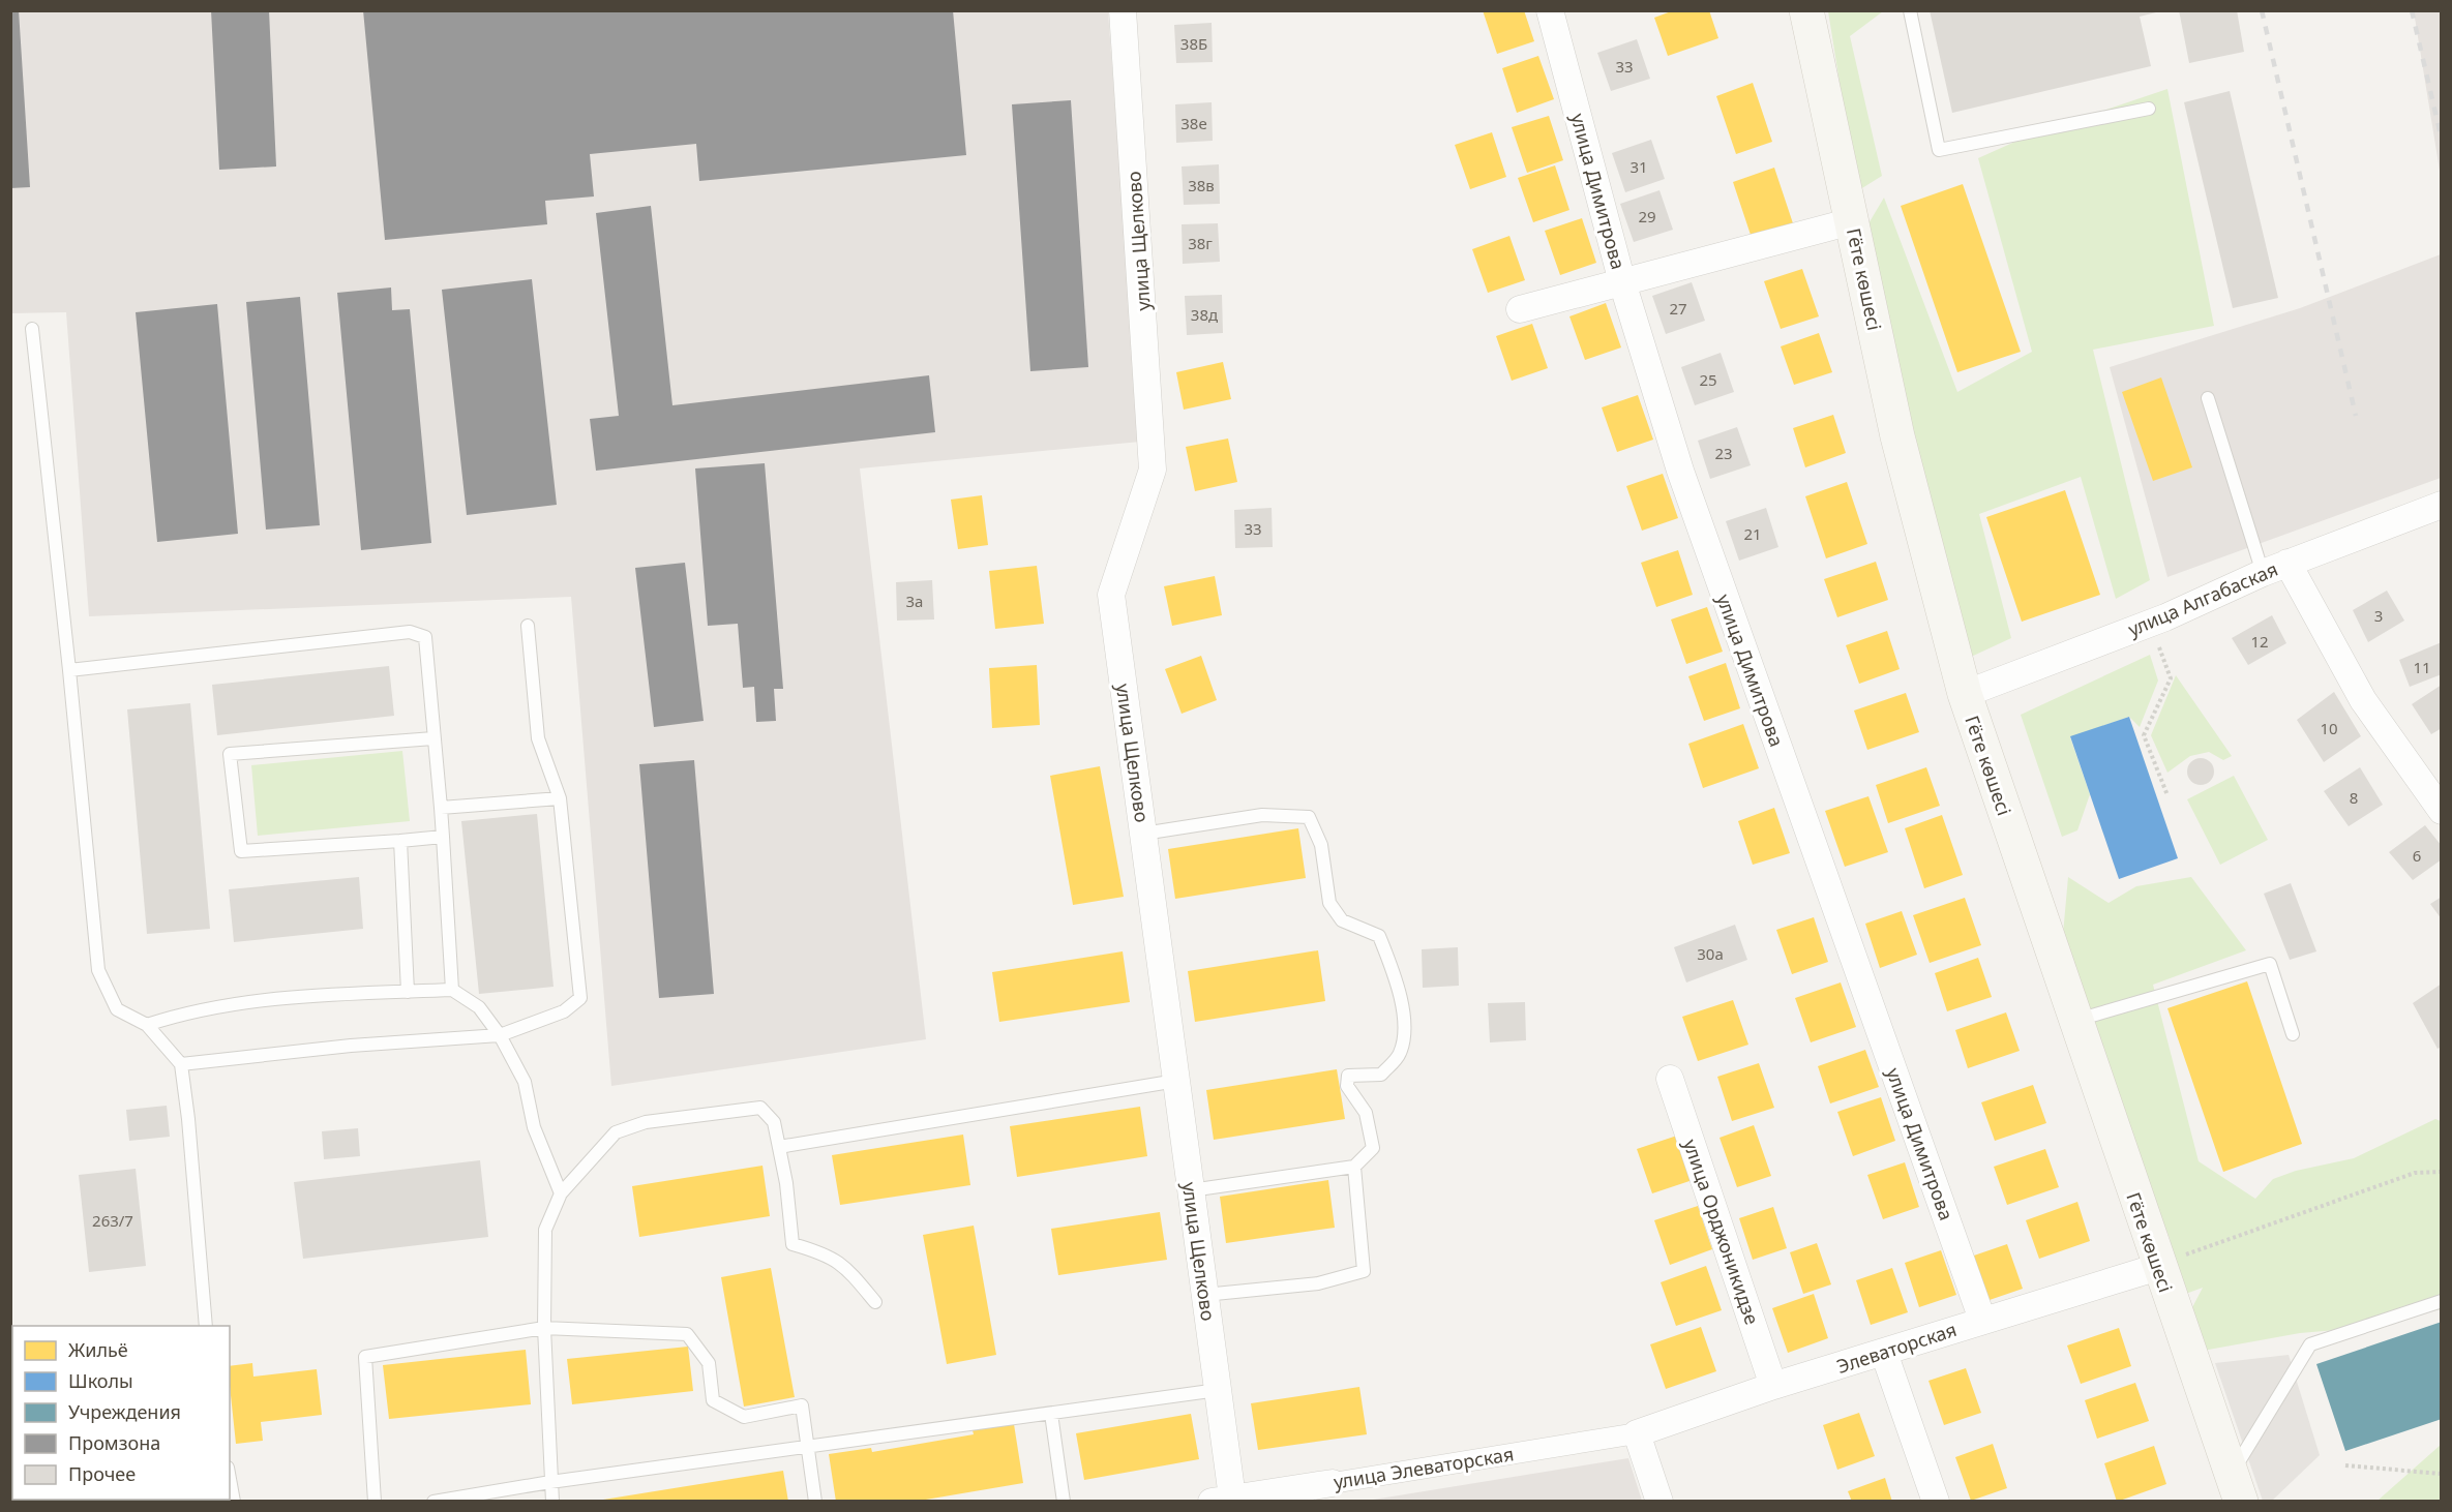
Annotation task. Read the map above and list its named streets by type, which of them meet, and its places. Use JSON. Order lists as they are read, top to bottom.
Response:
{
  "streets": {
    "main road": ["Гёте көшесі"],
    "street": [
      "улица Димитрова",
      "улица Щелково",
      "улица Алгабаская",
      "улица Орджоникидзе",
      "Элеваторская",
      "улица Элеваторская"
    ]
  },
  "crossings": [
    ["улица Димитрова", "Элеваторская"],
    ["улица Щелково", "улица Элеваторская"],
    ["Гёте көшесі", "улица Алгабаская"],
    ["Гёте көшесі", "Элеваторская"],
    ["улица Орджоникидзе", "Элеваторская"],
    ["Элеваторская", "улица Элеваторская"]
  ],
  "house_numbers": [
    "38Б",
    "33",
    "38е",
    "31",
    "38в",
    "29",
    "38г",
    "27",
    "38д",
    "25",
    "23",
    "33",
    "21",
    "3а",
    "3",
    "12",
    "11",
    "10",
    "8",
    "6",
    "30а",
    "263/7"
  ],
  "legend": [
    "Жильё",
    "Школы",
    "Учреждения",
    "Промзона",
    "Прочее"
  ]
}
